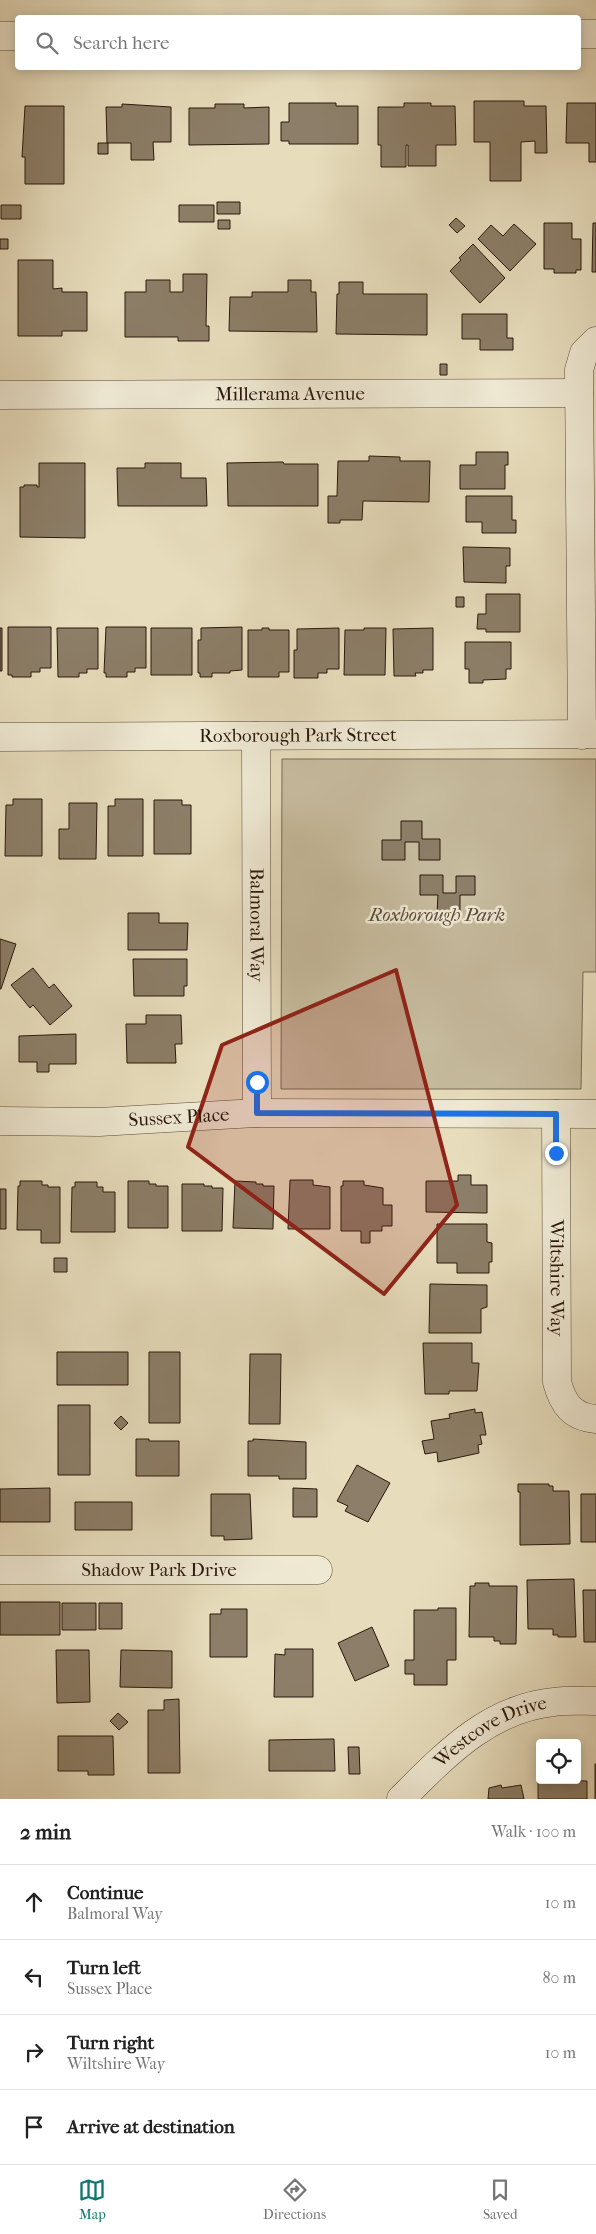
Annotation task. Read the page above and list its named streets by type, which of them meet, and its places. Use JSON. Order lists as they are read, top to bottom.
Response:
{
  "streets": {
    "street": [
      "Millerama Avenue",
      "Roxborough Park Street",
      "Balmoral Way",
      "Sussex Place",
      "Wiltshire Way",
      "Shadow Park Drive",
      "Westcove Drive"
    ]
  },
  "crossings": [
    ["Roxborough Park Street", "Balmoral Way"],
    ["Balmoral Way", "Sussex Place"],
    ["Sussex Place", "Wiltshire Way"]
  ],
  "parks": ["Roxborough Park"],
  "page": {
    "search": "Search here",
    "heading": ["2 min", "Walk · 100 m"],
    "list": [
      ["Continue", "Balmoral Way", "10 m"],
      ["Turn left", "Sussex Place", "80 m"],
      ["Turn right", "Wiltshire Way", "10 m"],
      "Arrive at destination"
    ],
    "nav": ["Map", "Directions", "Saved"]
  }
}
